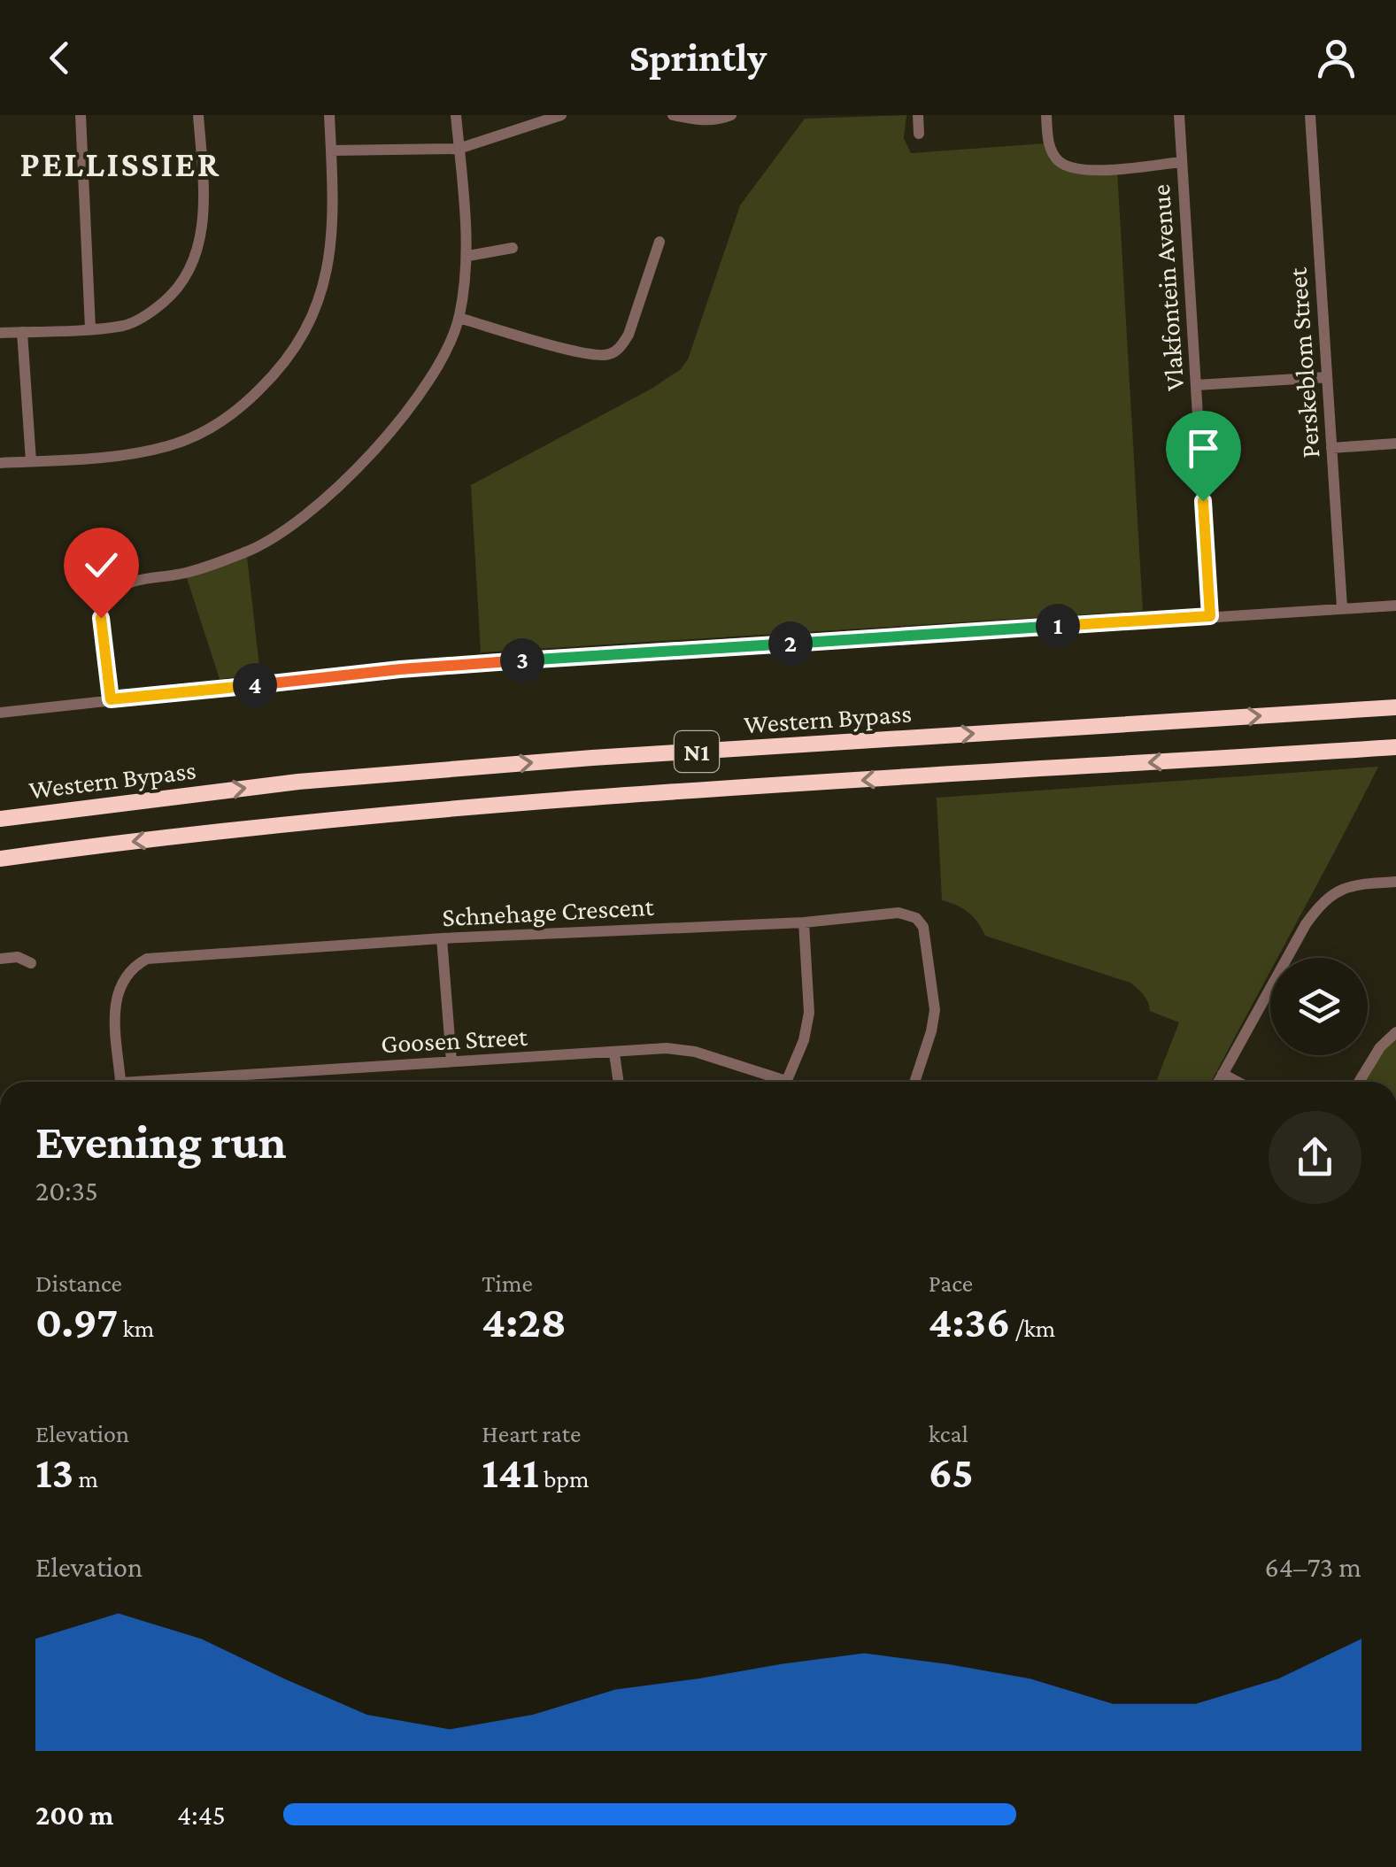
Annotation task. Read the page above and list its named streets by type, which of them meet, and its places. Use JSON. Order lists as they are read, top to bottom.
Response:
{
  "streets": {
    "highway": ["Western Bypass", "N1"],
    "street": [
      "Vlakfontein Avenue",
      "Perskeblom Street",
      "Schnehage Crescent",
      "Goosen Street"
    ]
  },
  "districts": ["PELLISSIER"],
  "page": {
    "header": "Sprintly",
    "pins": [
      "1",
      "2",
      "3",
      "4"
    ],
    "heading": ["Evening run", "20:35"],
    "stats": [
      ["Distance", "0.97 km"],
      ["Time", "4:28"],
      ["Pace", "4:36 /km"],
      ["Elevation", "13 m"],
      ["Heart rate", "141 bpm"],
      ["kcal", "65"]
    ],
    "chart": ["Elevation", "64–73 m"],
    "list": [
      {
        "name": "200 m",
        "note": "4:45"
      }
    ]
  }
}
